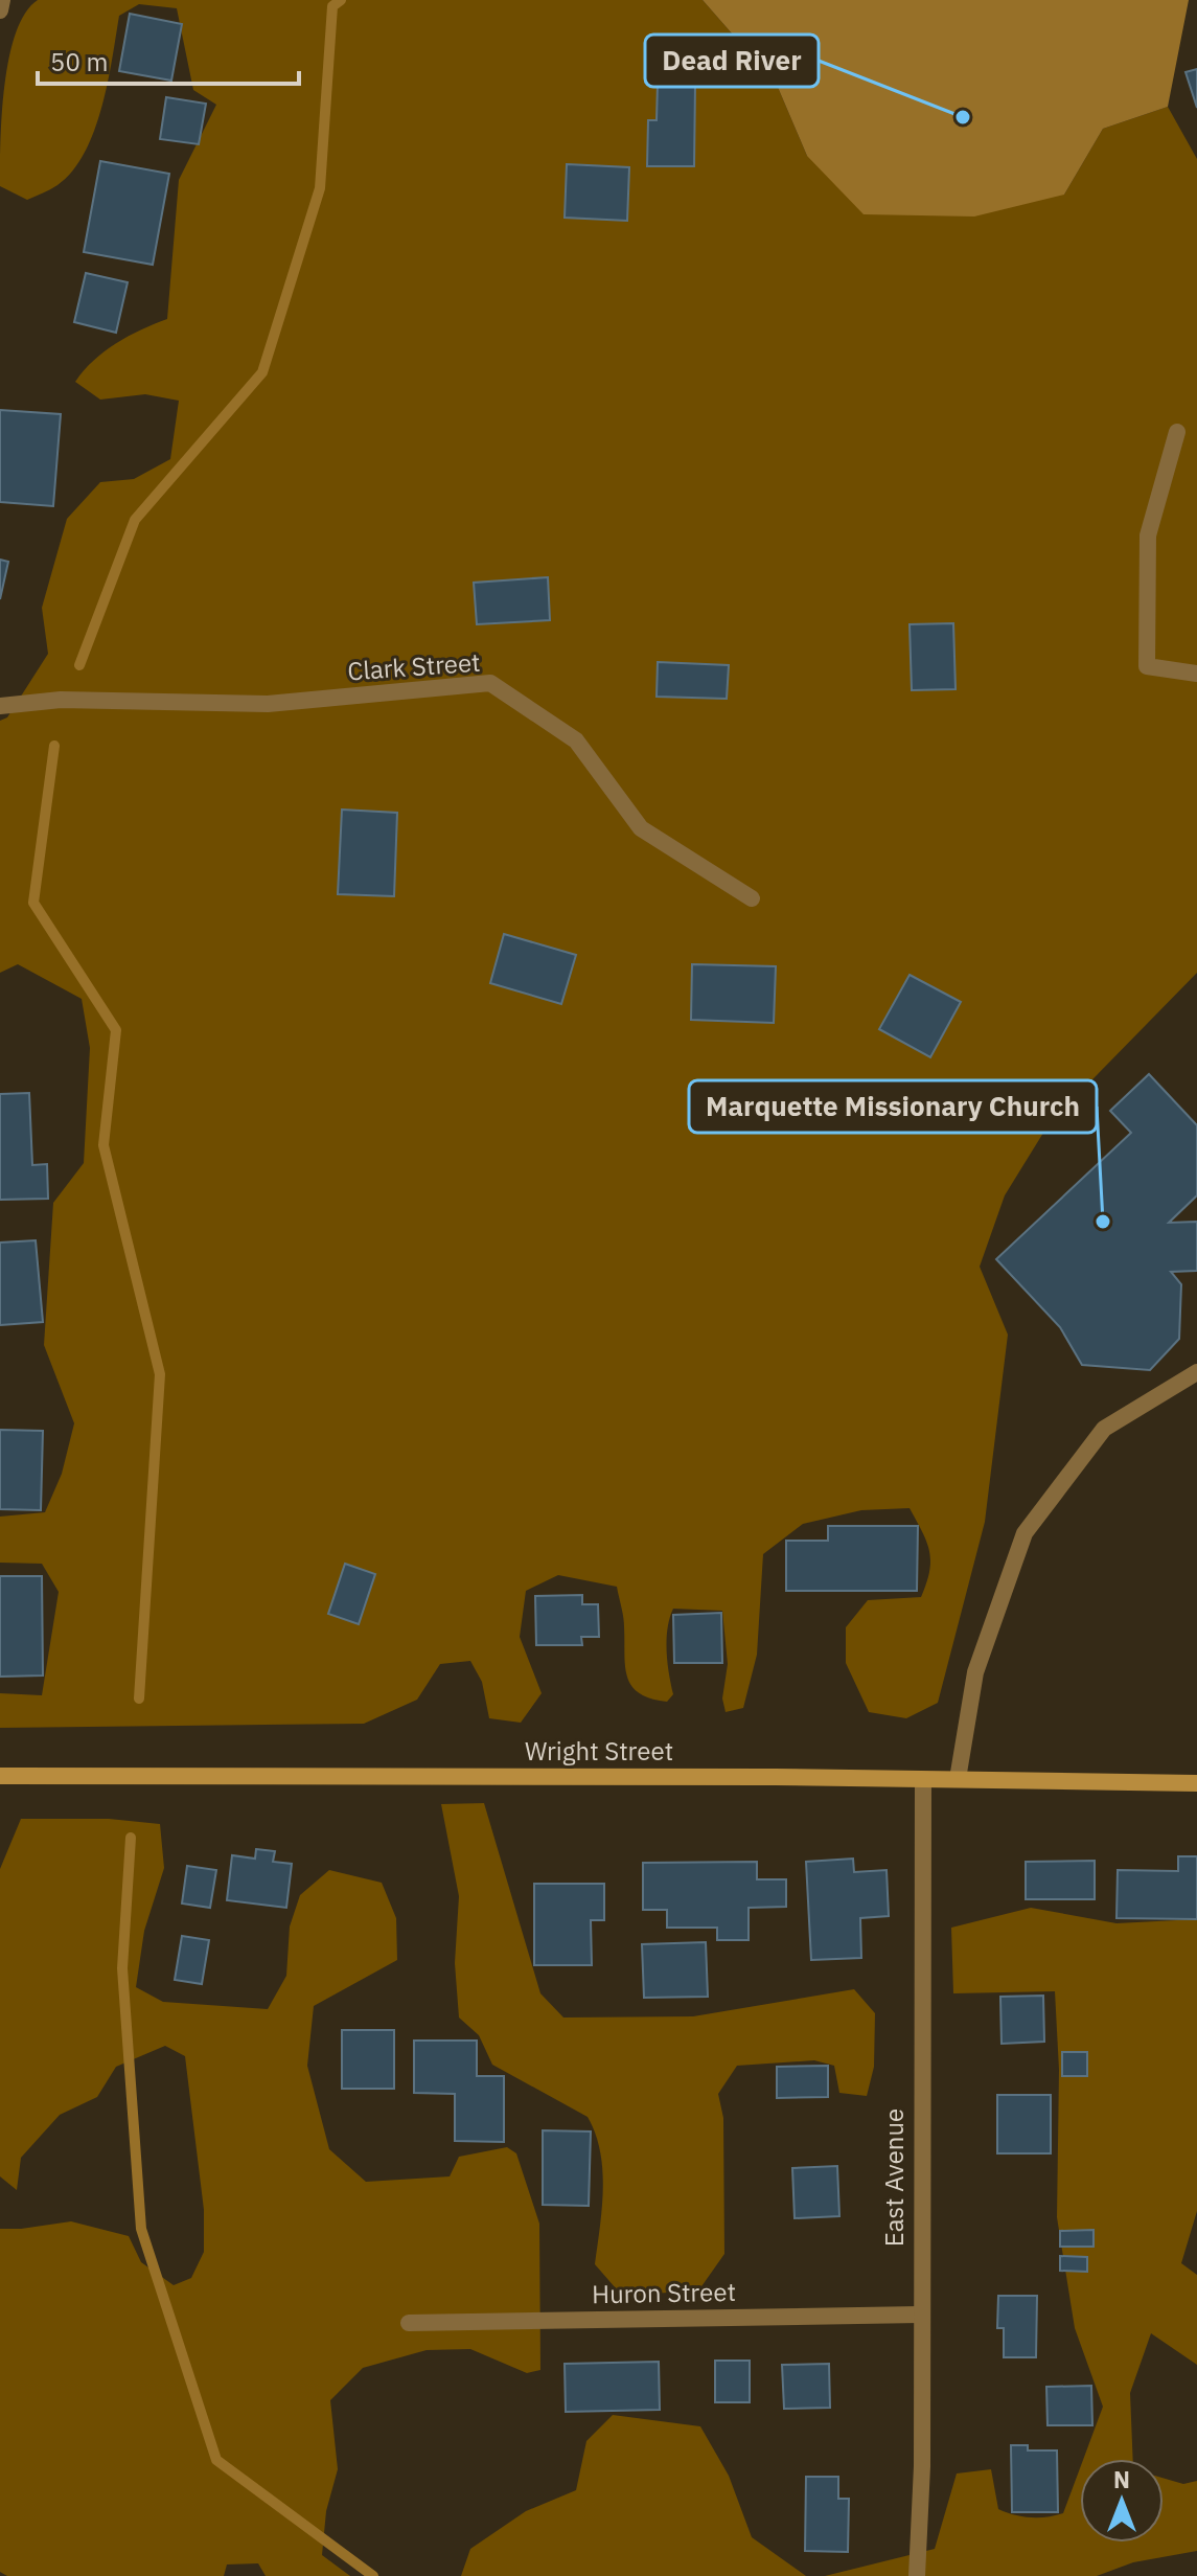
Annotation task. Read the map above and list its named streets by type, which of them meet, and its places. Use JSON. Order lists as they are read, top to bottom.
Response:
{
  "streets": {
    "main road": ["Wright Street"],
    "street": ["Clark Street", "East Avenue", "Huron Street"]
  },
  "crossings": [
    ["Wright Street", "East Avenue"],
    ["East Avenue", "Huron Street"]
  ],
  "places": ["Dead River", "Marquette Missionary Church"],
  "scale_bar": "50 m",
  "north": "top"
}
